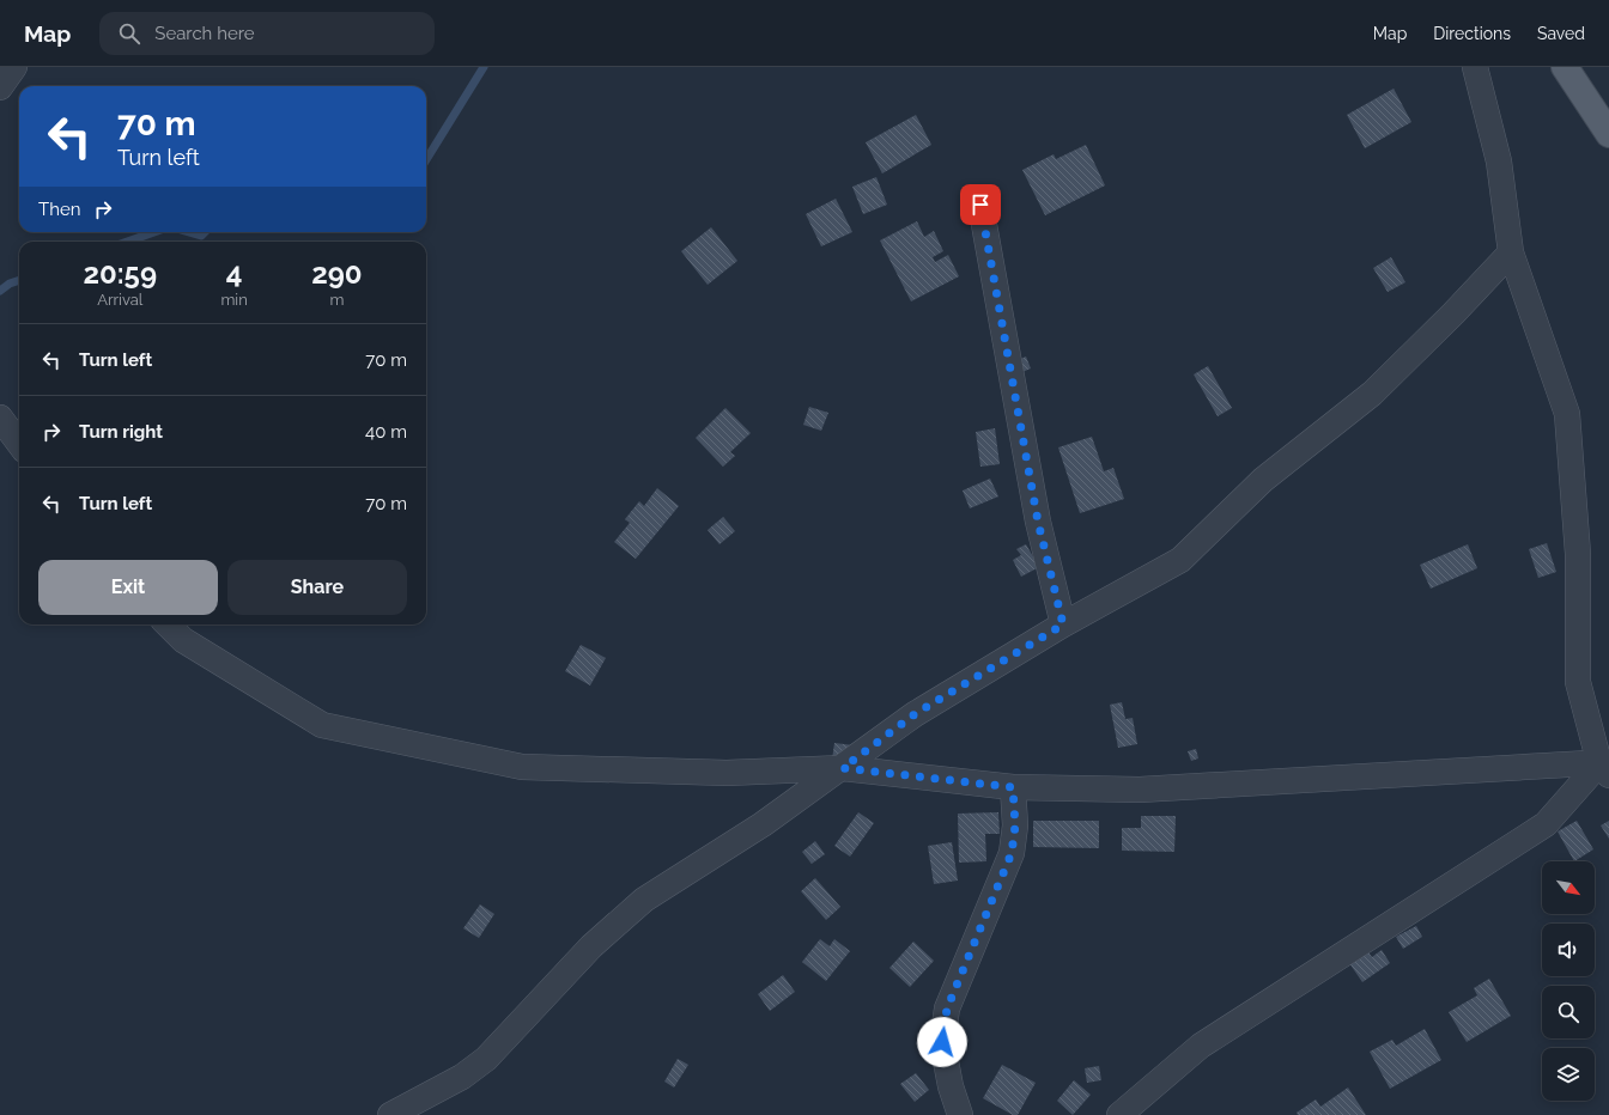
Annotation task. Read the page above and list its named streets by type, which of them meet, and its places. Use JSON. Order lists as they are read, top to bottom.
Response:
{
  "north": "bottom right",
  "page": {
    "header": "Map",
    "search": "Search here",
    "nav": ["Map", "Directions", "Saved"],
    "turn": ["70 m", "Turn left"],
    "then": "Then",
    "eta": [
      "20:59",
      "Arrival",
      "4",
      "min",
      "290",
      "m"
    ],
    "list": [
      {
        "name": "Turn left",
        "value": "70 m"
      },
      {
        "name": "Turn right",
        "value": "40 m"
      },
      {
        "name": "Turn left",
        "value": "70 m"
      }
    ],
    "buttons": ["Exit", "Share"]
  }
}
